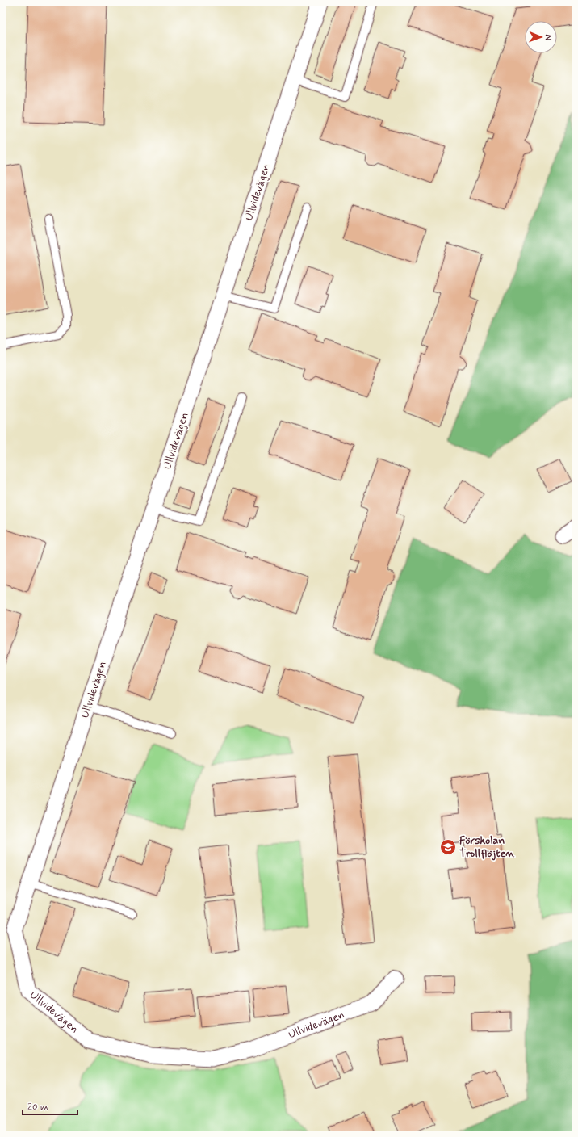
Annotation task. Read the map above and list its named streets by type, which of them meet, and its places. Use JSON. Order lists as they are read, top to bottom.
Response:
{
  "streets": {
    "street": ["Ullvidevägen"]
  },
  "places": {
    "school or university": ["Förskolan Trollflöjten"]
  },
  "scale_bar": "20 m",
  "north": "right"
}
